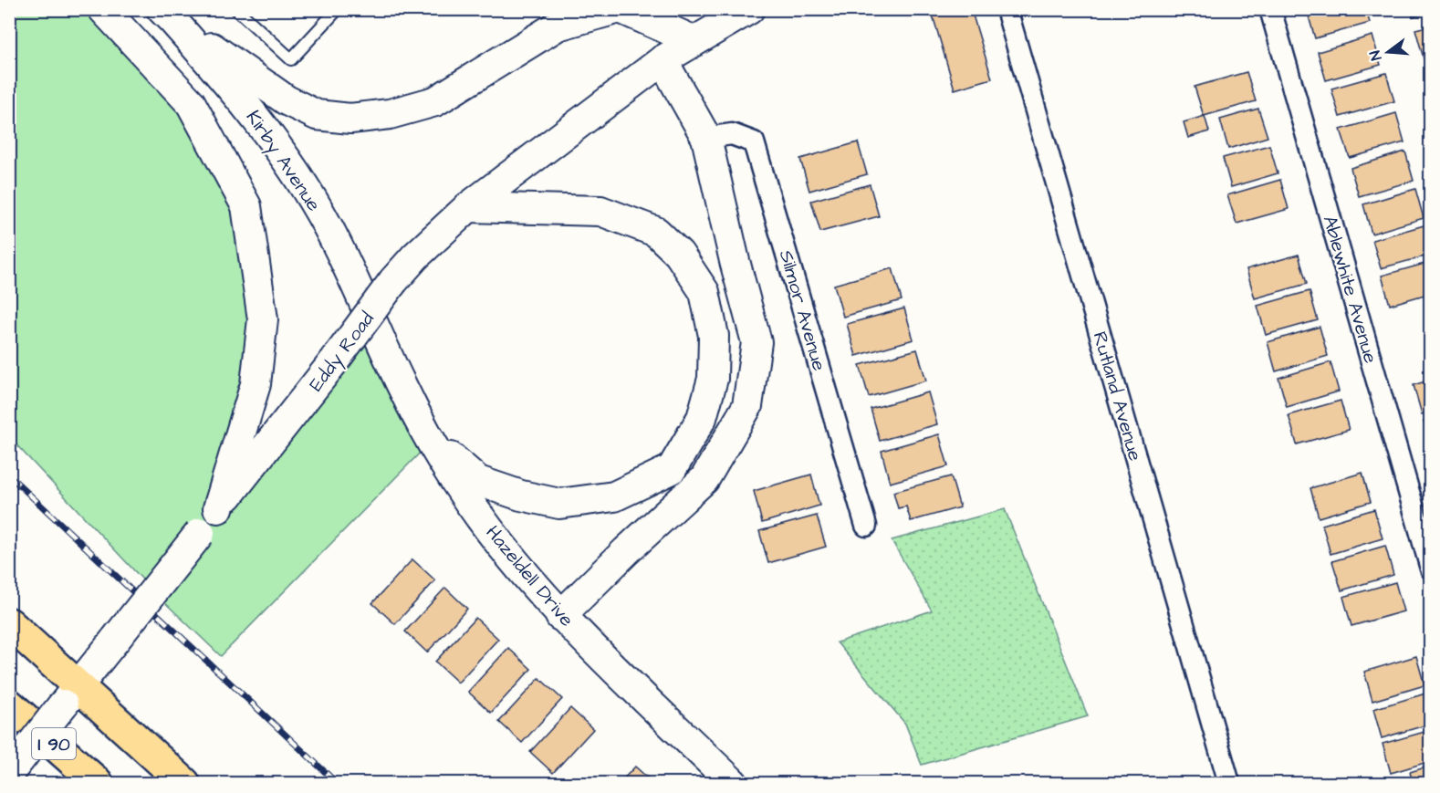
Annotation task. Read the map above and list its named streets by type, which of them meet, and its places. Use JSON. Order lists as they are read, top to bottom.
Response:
{
  "streets": {
    "highway": ["I 90"],
    "street": [
      "Kirby Avenue",
      "Ablewhite Avenue",
      "Silmor Avenue",
      "Eddy Road",
      "Rutland Avenue",
      "Hazeldell Drive"
    ]
  },
  "crossings": [
    ["Kirby Avenue", "Hazeldell Drive"]
  ],
  "north": "left"
}
